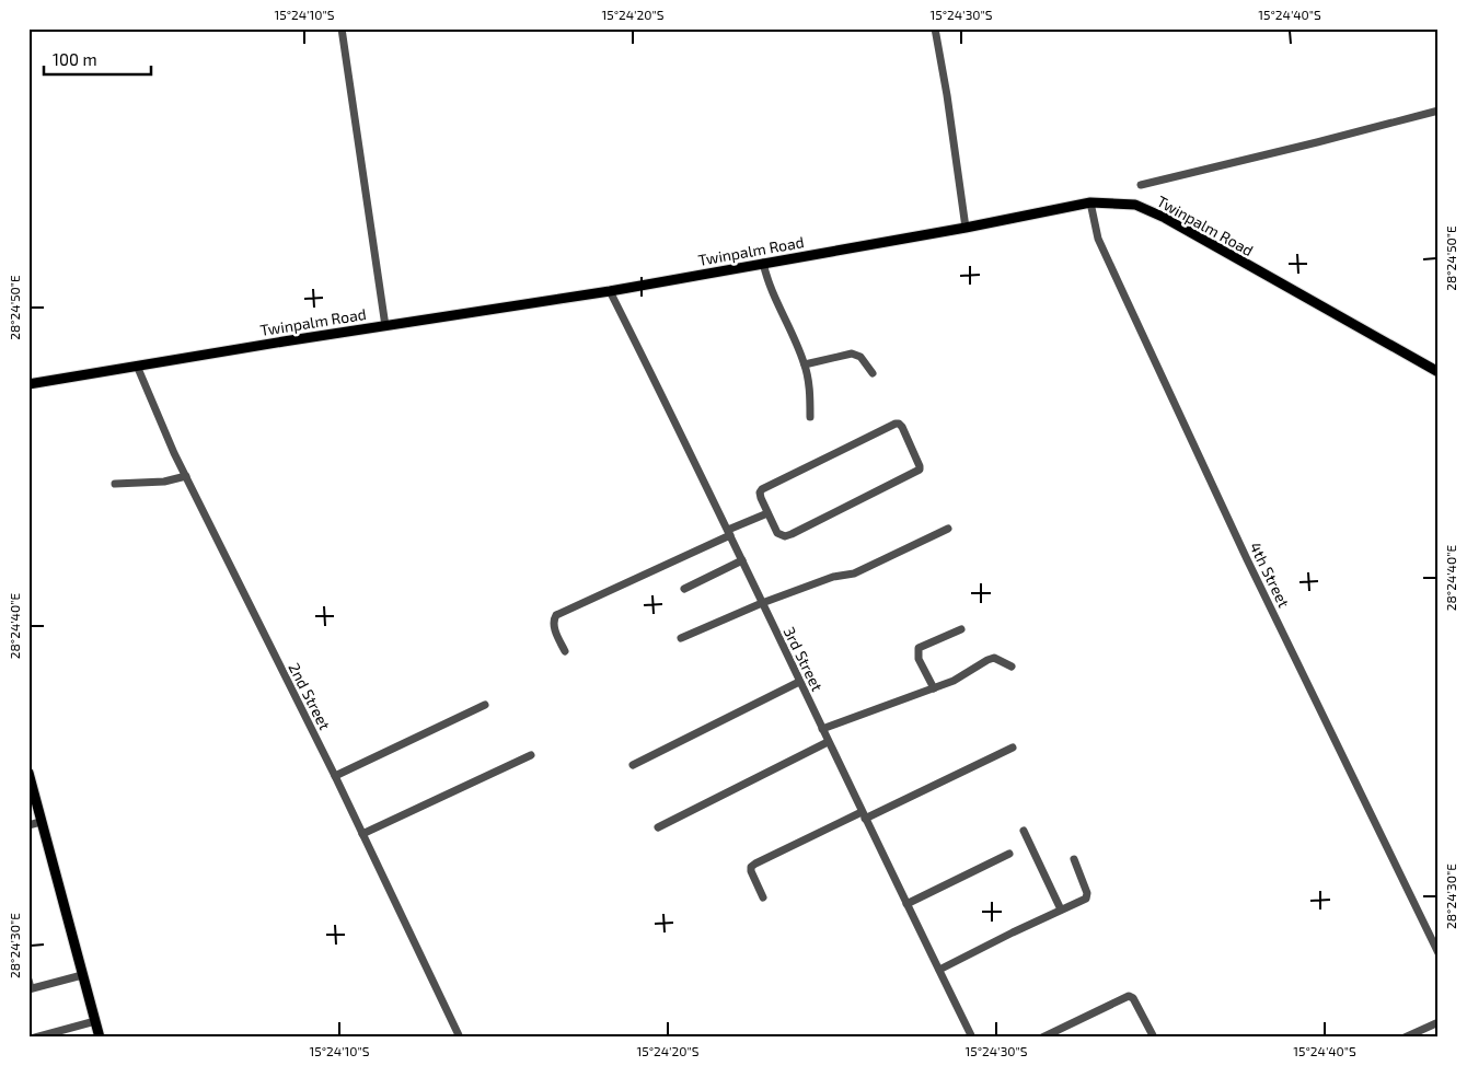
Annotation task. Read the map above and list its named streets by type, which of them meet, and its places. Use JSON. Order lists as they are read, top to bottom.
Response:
{
  "streets": {
    "main road": ["Twinpalm Road"],
    "street": ["4th Street", "3rd Street", "2nd Street"]
  },
  "crossings": [
    ["Twinpalm Road", "4th Street"],
    ["Twinpalm Road", "3rd Street"],
    ["Twinpalm Road", "2nd Street"]
  ],
  "scale_bar": "100 m",
  "coordinates": [
    "15°24'10\"S",
    "15°24'20\"S",
    "15°24'30\"S",
    "15°24'40\"S",
    "28°24'50\"E",
    "28°24'40\"E",
    "28°24'30\"E"
  ]
}
